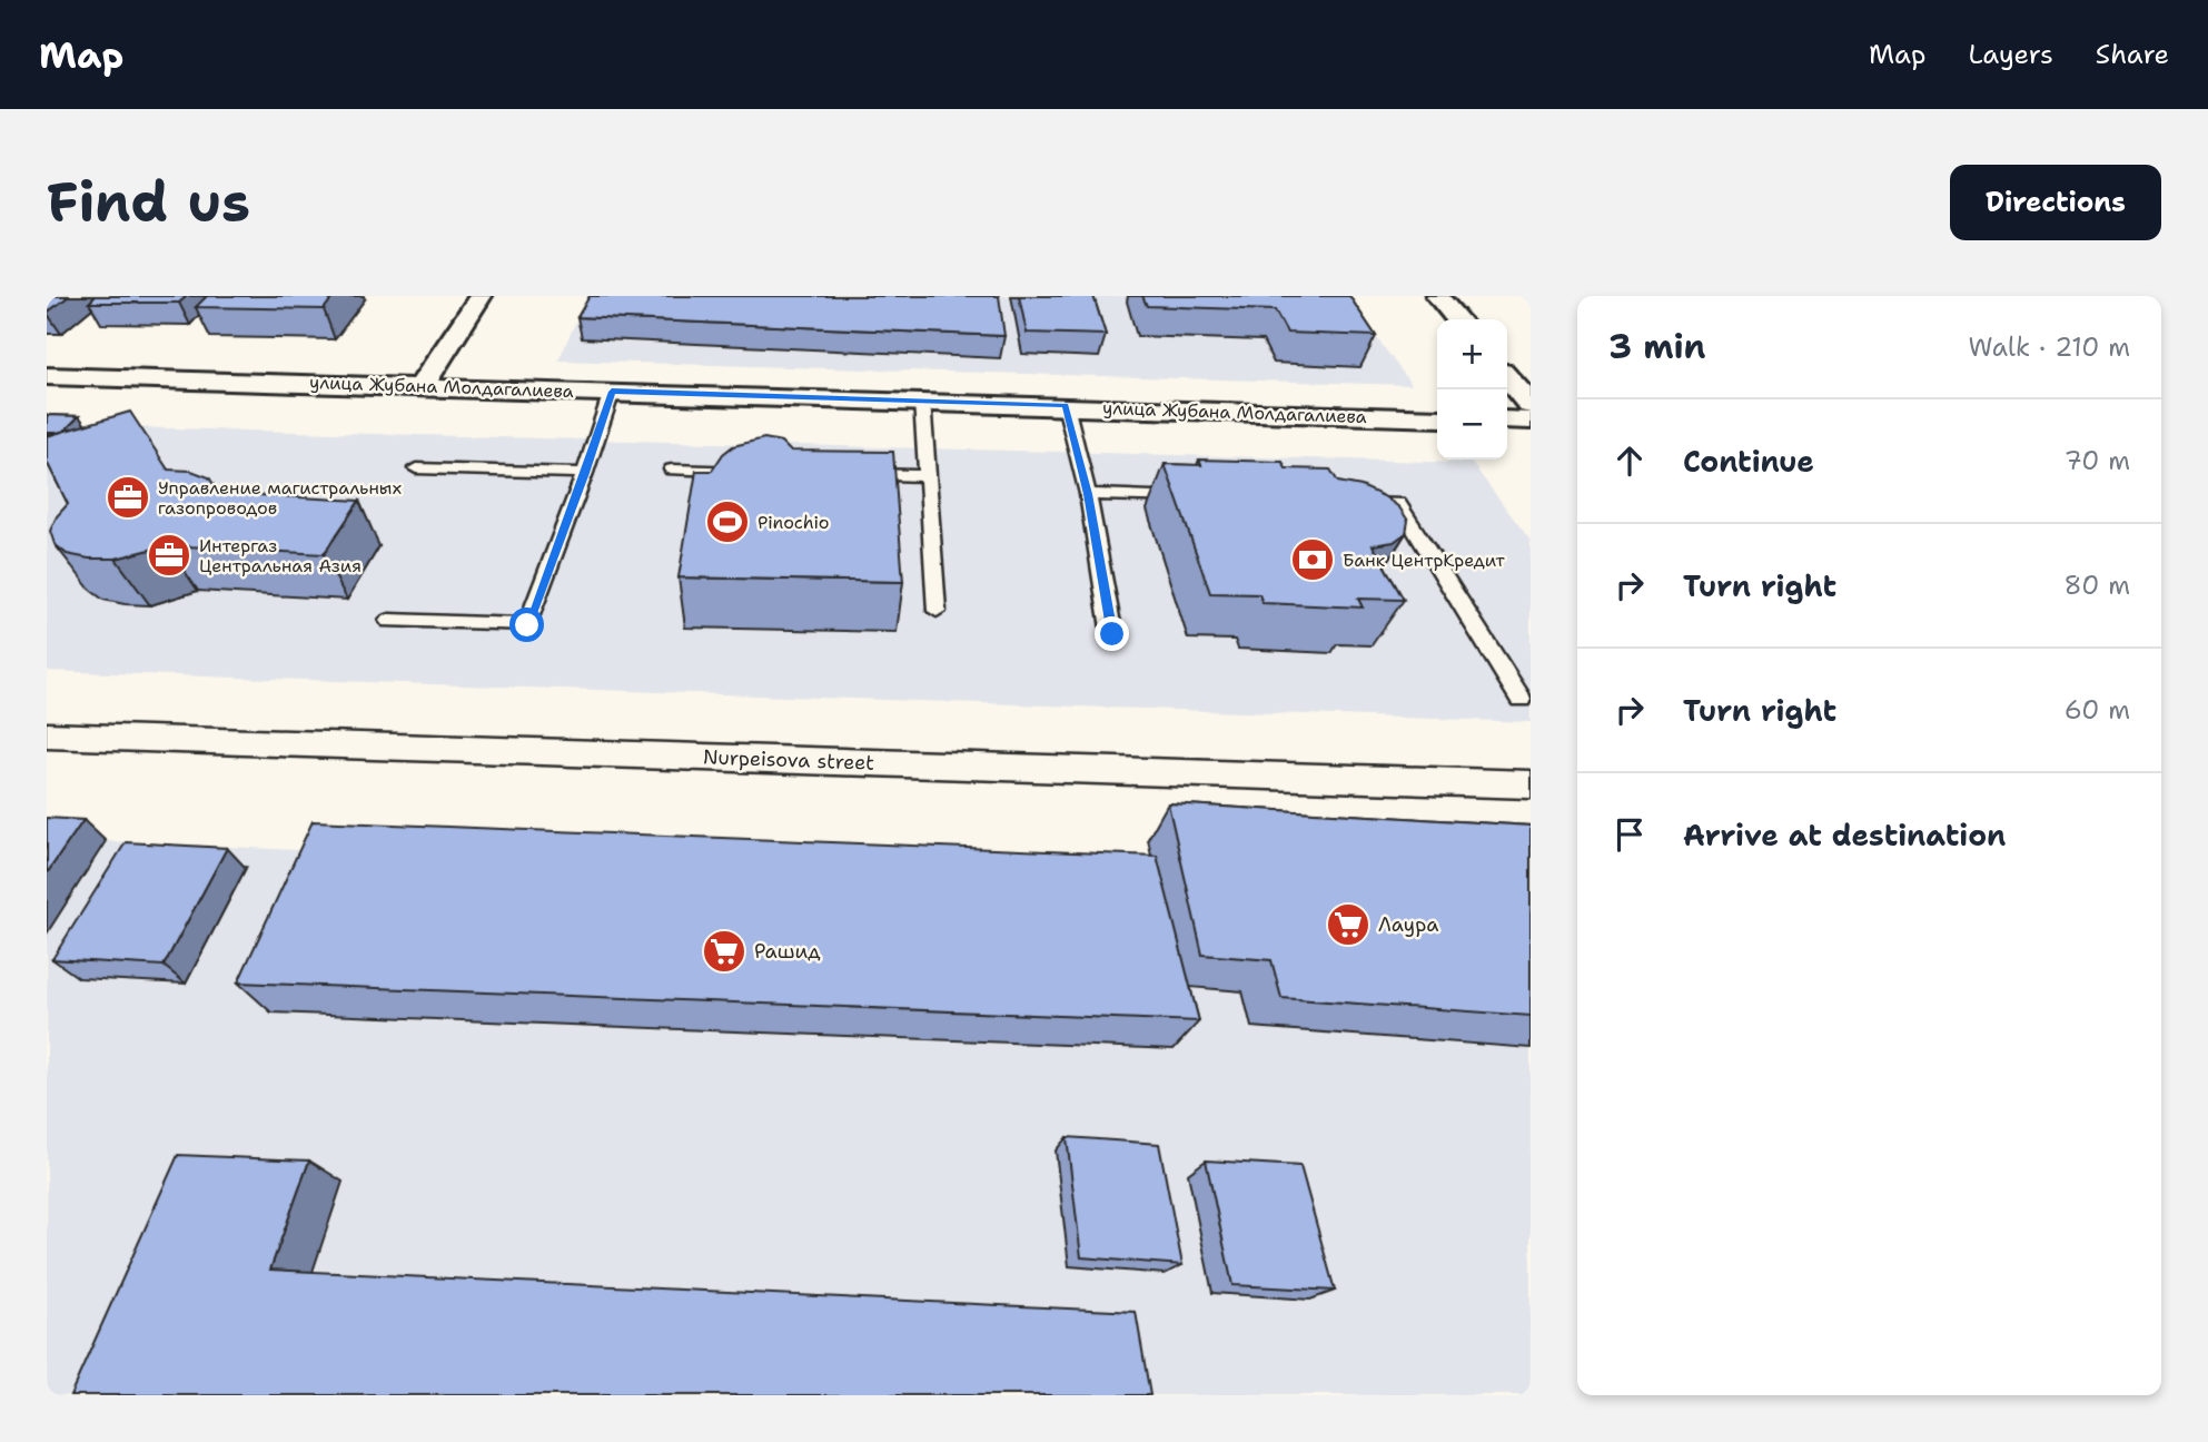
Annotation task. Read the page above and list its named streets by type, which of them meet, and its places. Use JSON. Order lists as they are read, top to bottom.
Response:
{
  "streets": {
    "street": ["улица Жубана Молдагалиева", "Nurpeisova street"]
  },
  "places": {
    "office": ["Управление магистральных газопроводов", "Интергаз Центральная Азия"],
    "sports": ["Pinochio"],
    "bank": ["Банк ЦентрКредит"],
    "supermarket": ["Лаура", "Рашид"]
  },
  "page": {
    "header": "Map",
    "nav": ["Map", "Layers", "Share"],
    "buttons": "Directions",
    "title": "Find us",
    "heading": ["3 min", "Walk · 210 m"],
    "map_buttons": ["+", "−"],
    "list": [
      ["Continue", "70 m"],
      ["Turn right", "80 m"],
      ["Turn right", "60 m"],
      "Arrive at destination"
    ]
  }
}
